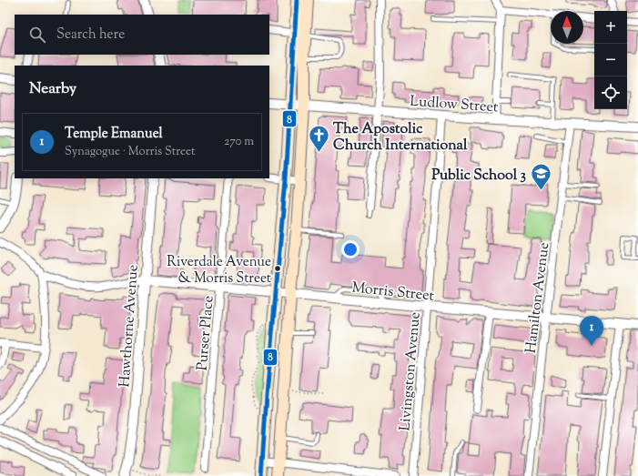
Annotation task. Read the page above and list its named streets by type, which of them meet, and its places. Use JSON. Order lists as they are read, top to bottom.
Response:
{
  "streets": {
    "street": [
      "Ludlow Street",
      "Morris Street",
      "Hamilton Avenue",
      "Hawthorne Avenue",
      "Purser Place",
      "Livingston Avenue"
    ]
  },
  "crossings": [
    ["Ludlow Street", "Hamilton Avenue"],
    ["Ludlow Street", "Livingston Avenue"],
    ["Morris Street", "Hamilton Avenue"],
    ["Morris Street", "Hawthorne Avenue"],
    ["Morris Street", "Purser Place"],
    ["Morris Street", "Livingston Avenue"]
  ],
  "places": {
    "church": ["The Apostolic Church International"],
    "school or university": ["Public School 3"],
    "other": ["Riverdale Avenue & Morris Street"]
  },
  "lines": ["transit line 8"],
  "north": "top",
  "page": {
    "map_buttons": ["+", "−"],
    "search": "Search here",
    "heading": "Nearby",
    "list": [
      {
        "mark": "1",
        "name": "Temple Emanuel",
        "note": "Synagogue · Morris Street",
        "value": "270 m"
      }
    ],
    "pins": "1"
  }
}
